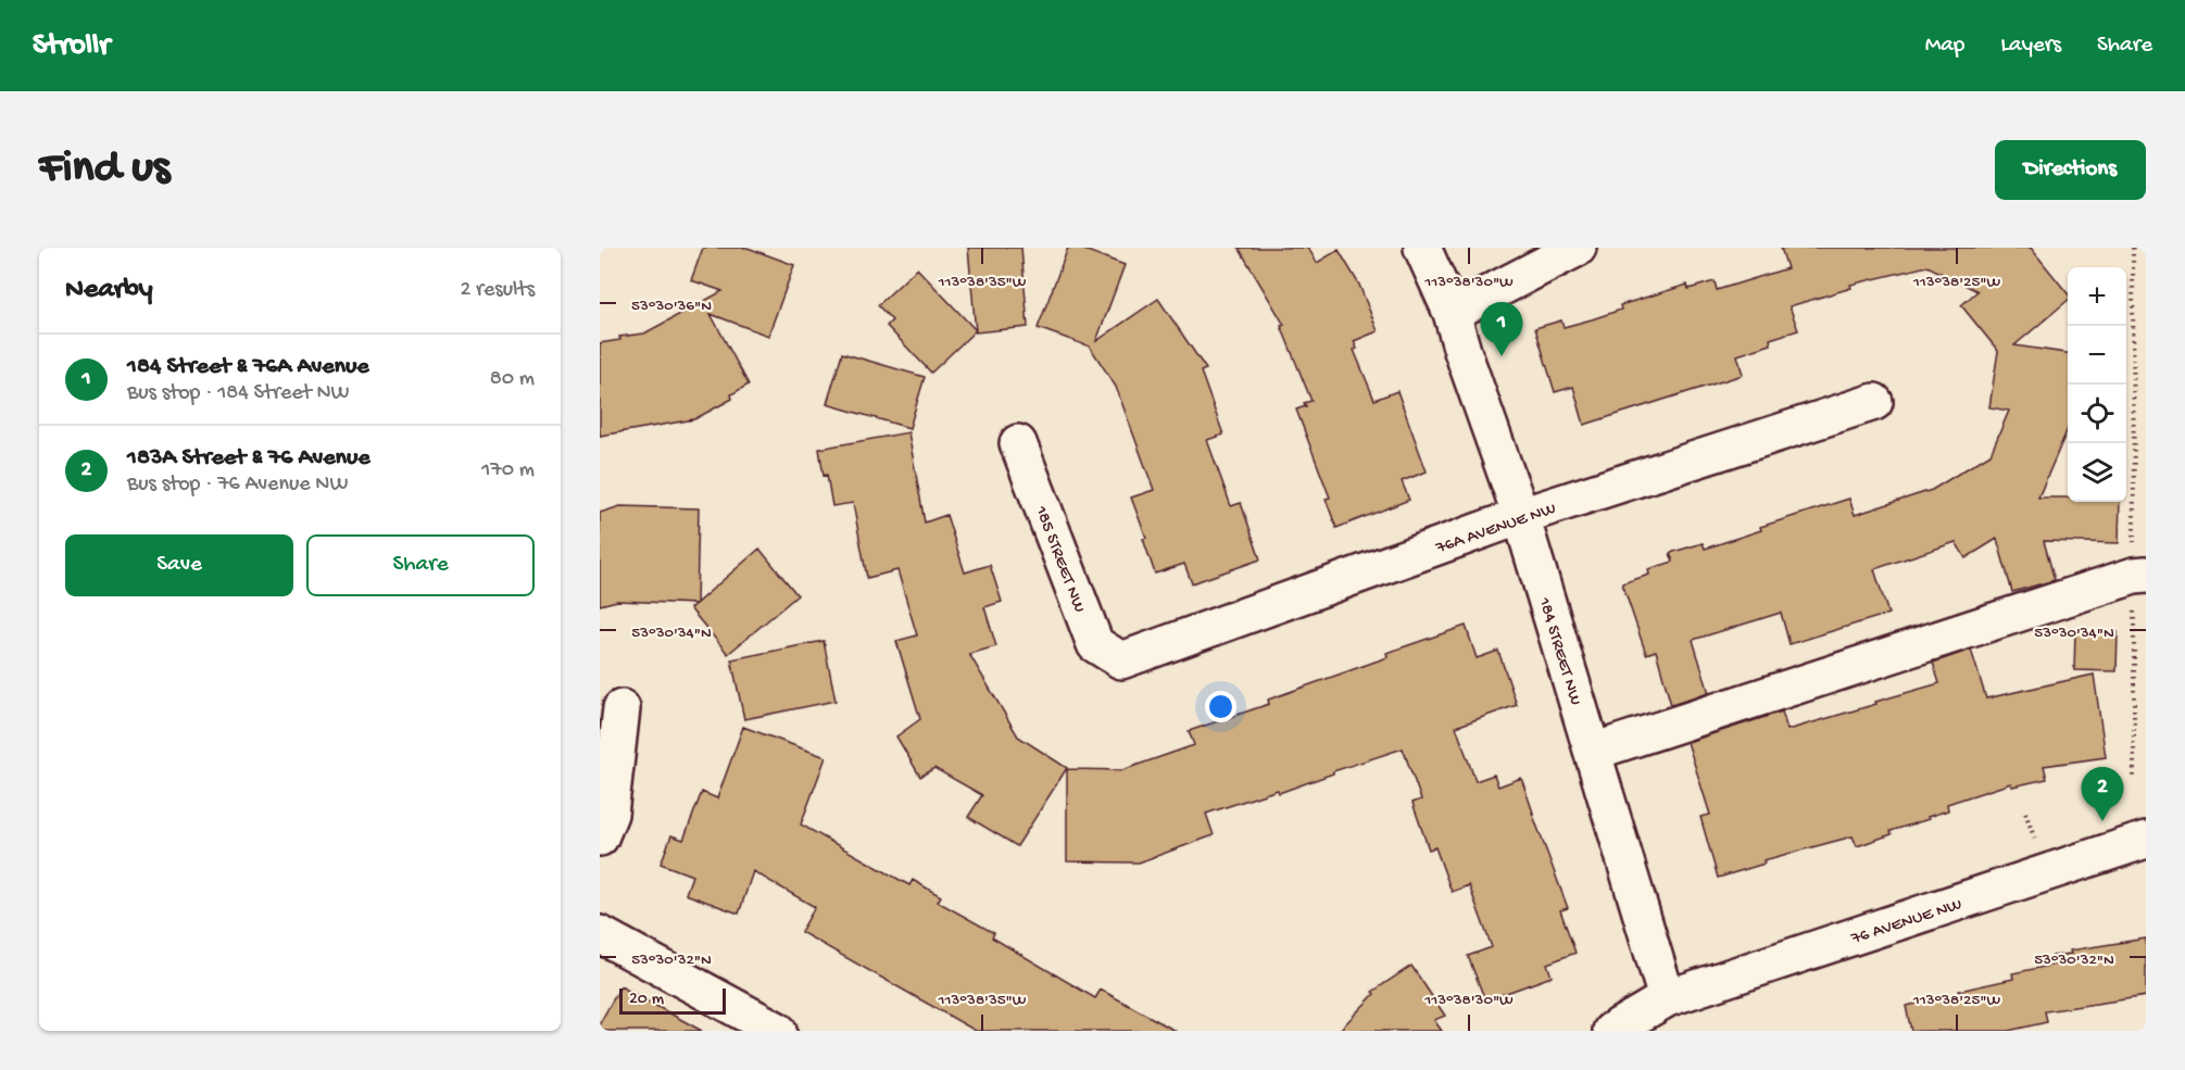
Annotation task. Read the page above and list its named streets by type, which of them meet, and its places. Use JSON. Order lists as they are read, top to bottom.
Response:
{
  "streets": {
    "street": [
      "76A AVENUE NW",
      "185 STREET NW",
      "184 STREET NW",
      "76 AVENUE NW"
    ]
  },
  "crossings": [
    ["76A AVENUE NW", "185 STREET NW"],
    ["76A AVENUE NW", "184 STREET NW"],
    ["184 STREET NW", "76 AVENUE NW"]
  ],
  "scale_bar": "20 m",
  "page": {
    "header": "Strollr",
    "nav": ["Map", "Layers", "Share"],
    "buttons": [
      "Directions",
      ["Save", "Share"]
    ],
    "title": "Find us",
    "heading": ["Nearby", "2 results"],
    "map_buttons": ["+", "−"],
    "pins": ["1", "2"],
    "list": [
      {
        "mark": "1",
        "name": "184 Street & 76A Avenue",
        "note": "Bus stop · 184 Street NW",
        "value": "80 m"
      },
      {
        "mark": "2",
        "name": "183A Street & 76 Avenue",
        "note": "Bus stop · 76 Avenue NW",
        "value": "170 m"
      }
    ],
    "scale": "20 m"
  },
  "coordinates": [
    "113°38'35\"W",
    "113°38'30\"W",
    "113°38'25\"W",
    "53°30'36\"N",
    "53°30'34\"N",
    "53°30'32\"N"
  ]
}
